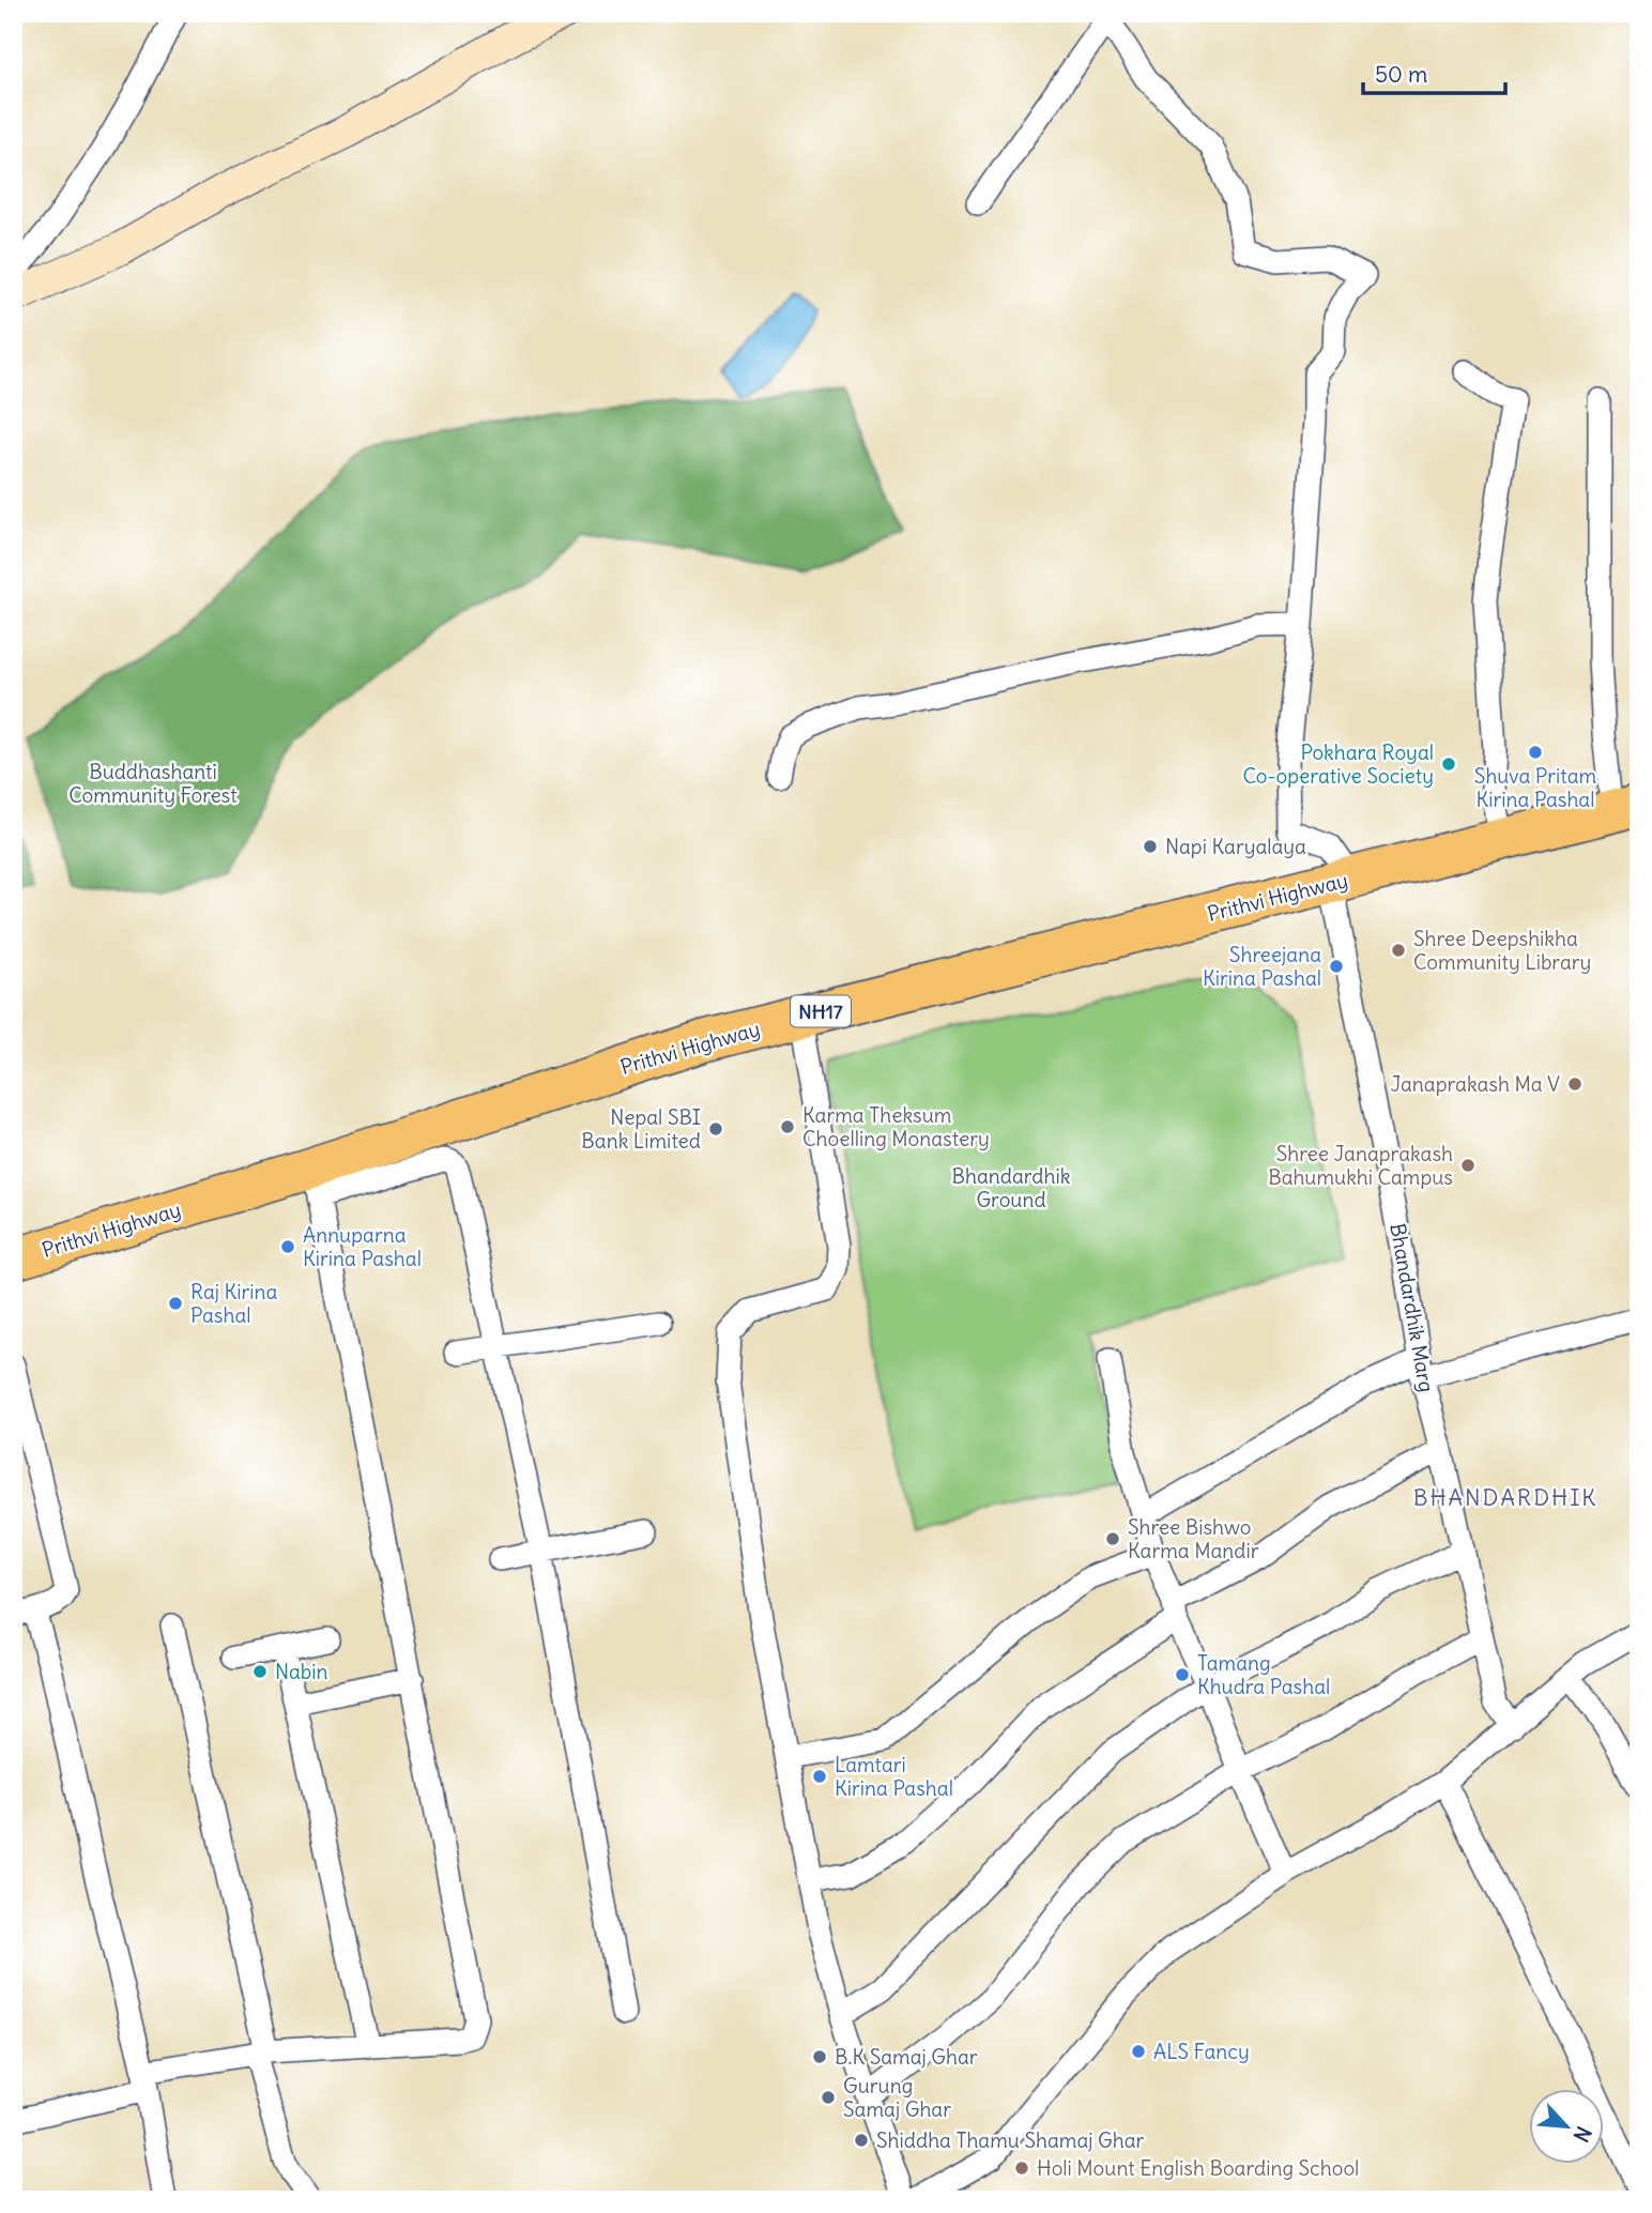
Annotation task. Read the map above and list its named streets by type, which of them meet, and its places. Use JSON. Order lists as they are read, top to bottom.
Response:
{
  "streets": {
    "highway": ["Prithvi Highway", "NH17"],
    "street": ["Bhandardhik Marg"]
  },
  "crossings": [
    ["Prithvi Highway", "Bhandardhik Marg"]
  ],
  "districts": ["BHANDARDHIK"],
  "parks": ["Buddhashanti Community Forest", "Bhandardhik Ground"],
  "places": [
    "Shuva Pritam Kirina Pashal",
    "Pokhara Royal Co-operative Society",
    "Napi Karyalaya",
    "Shree Deepshikha Community Library",
    "Shreejana Kirina Pashal",
    "Janaprakash Ma V",
    "Karma Theksum Choelling Monastery",
    "Nepal SBI Bank Limited",
    "Shree Janaprakash Bahumukhi Campus",
    "Annuparna Kirina Pashal",
    "Raj Kirina Pashal",
    "Shree Bishwo Karma Mandir",
    "Nabin",
    "Tamang Khudra Pashal",
    "Lamtari Kirina Pashal",
    "ALS Fancy",
    "B.K Samaj Ghar",
    "Gurung Samaj Ghar",
    "Shiddha Thamu Shamaj Ghar",
    "Holi Mount English Boarding School"
  ],
  "scale_bar": "50 m",
  "north": "bottom right"
}
